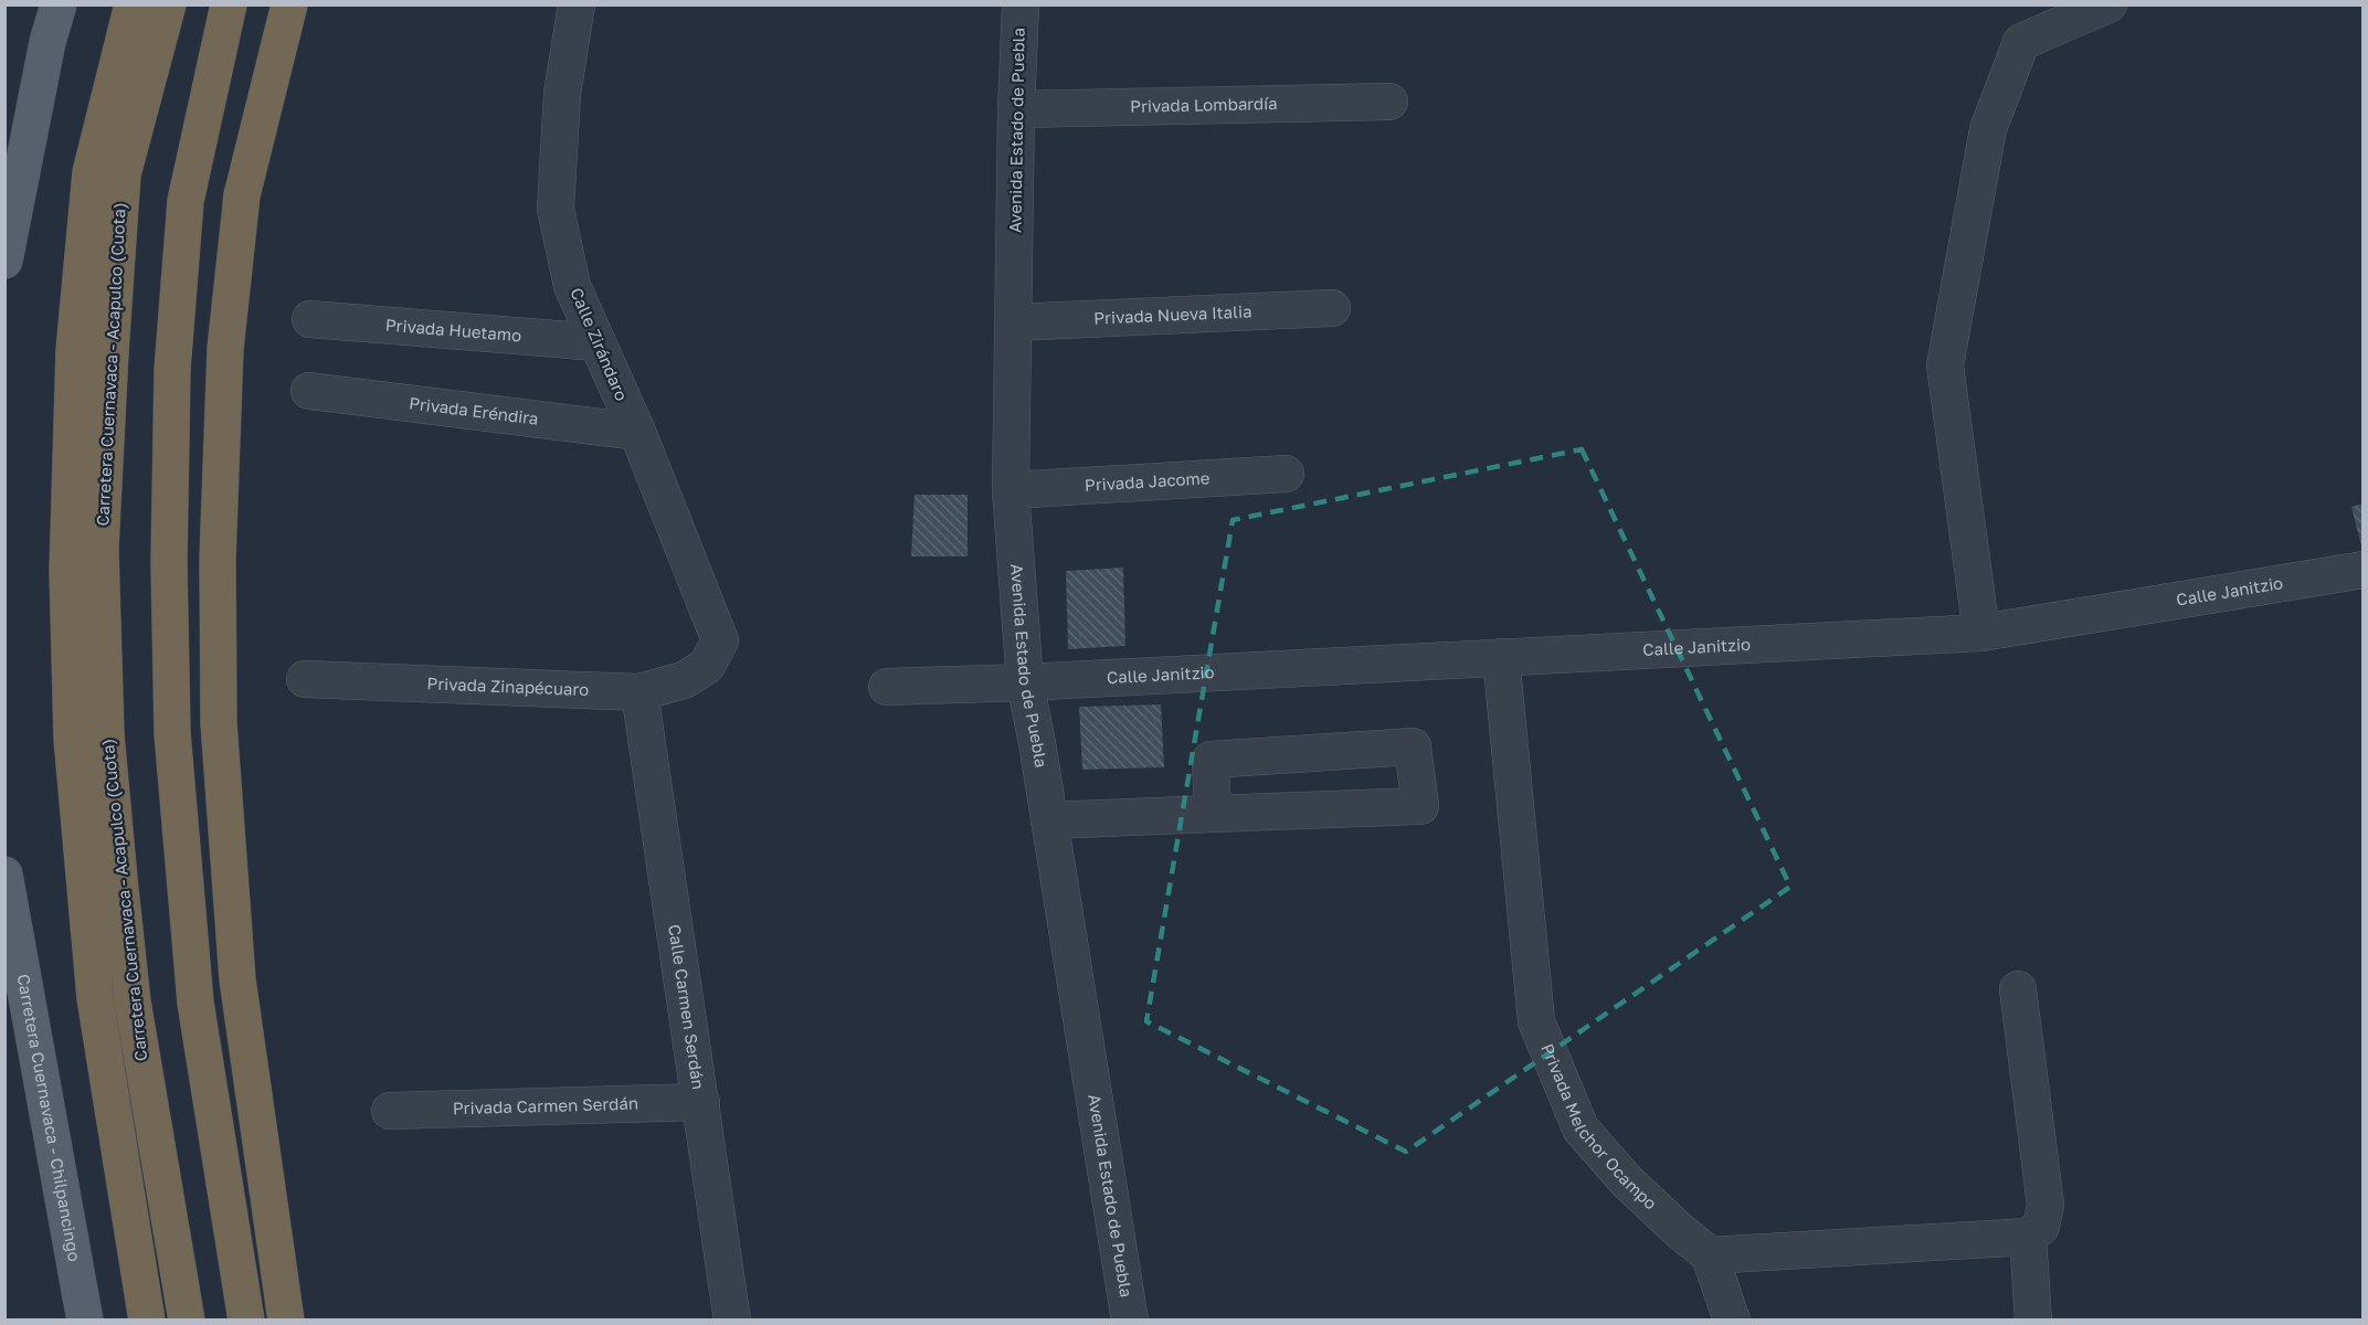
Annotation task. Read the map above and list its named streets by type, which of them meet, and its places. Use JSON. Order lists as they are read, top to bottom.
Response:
{
  "streets": {
    "highway": ["Carretera Cuernavaca - Acapulco (Cuota)"],
    "main road": ["Carretera Cuernavaca - Chilpancingo"],
    "street": [
      "Privada Lombardía",
      "Avenida Estado de Puebla",
      "Privada Nueva Italia",
      "Privada Huetamo",
      "Calle Zirándaro",
      "Privada Eréndira",
      "Privada Jacome",
      "Calle Janitzio",
      "Privada Zinapécuaro",
      "Calle Carmen Serdán",
      "Privada Carmen Serdán",
      "Privada Melchor Ocampo"
    ]
  },
  "crossings": [
    ["Privada Lombardía", "Avenida Estado de Puebla"],
    ["Avenida Estado de Puebla", "Privada Nueva Italia"],
    ["Avenida Estado de Puebla", "Privada Jacome"],
    ["Avenida Estado de Puebla", "Calle Janitzio"],
    ["Privada Huetamo", "Calle Zirándaro"],
    ["Calle Zirándaro", "Privada Eréndira"],
    ["Calle Zirándaro", "Privada Zinapécuaro"],
    ["Calle Janitzio", "Privada Melchor Ocampo"],
    ["Privada Zinapécuaro", "Calle Carmen Serdán"],
    ["Calle Carmen Serdán", "Privada Carmen Serdán"]
  ]
}
